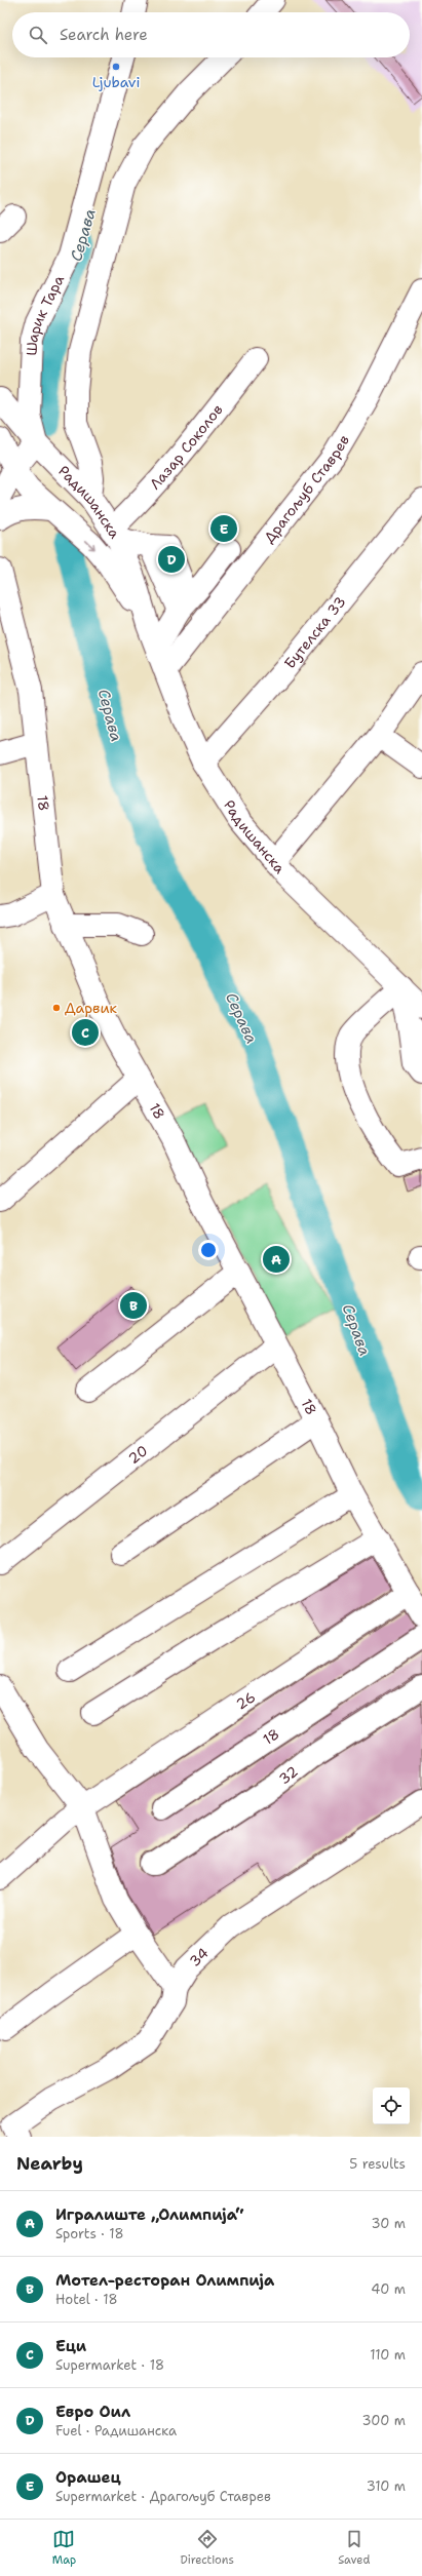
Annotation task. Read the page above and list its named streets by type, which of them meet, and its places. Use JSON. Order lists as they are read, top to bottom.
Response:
{
  "streets": {
    "street": [
      "Шарик Тара",
      "Лазар Соколов",
      "Драгољуб Ставрев",
      "Радишанска",
      "Бутелска 33",
      "18",
      "20",
      "26",
      "32",
      "34"
    ]
  },
  "crossings": [
    ["Шарик Тара", "Радишанска"],
    ["Лазар Соколов", "Радишанска"],
    ["Драгољуб Ставрев", "Радишанска"],
    ["Радишанска", "Бутелска 33"],
    ["18", "20"],
    ["18", "26"]
  ],
  "water": ["Серава"],
  "places": ["Ljubavi", "Дарвик"],
  "page": {
    "search": "Search here",
    "pins": [
      "E",
      "D",
      "C",
      "A",
      "B"
    ],
    "heading": ["Nearby", "5 results"],
    "list": [
      {
        "mark": "A",
        "name": "Игралиште „Олимпија“",
        "note": "Sports · 18",
        "value": "30 m"
      },
      {
        "mark": "B",
        "name": "Мотел-ресторан Олимпија",
        "note": "Hotel · 18",
        "value": "40 m"
      },
      {
        "mark": "C",
        "name": "Еци",
        "note": "Supermarket · 18",
        "value": "110 m"
      },
      {
        "mark": "D",
        "name": "Евро Оил",
        "note": "Fuel · Радишанска",
        "value": "300 m"
      },
      {
        "mark": "E",
        "name": "Орашец",
        "note": "Supermarket · Драгољуб Ставрев",
        "value": "310 m"
      }
    ],
    "nav": ["Map", "Directions", "Saved"]
  }
}
